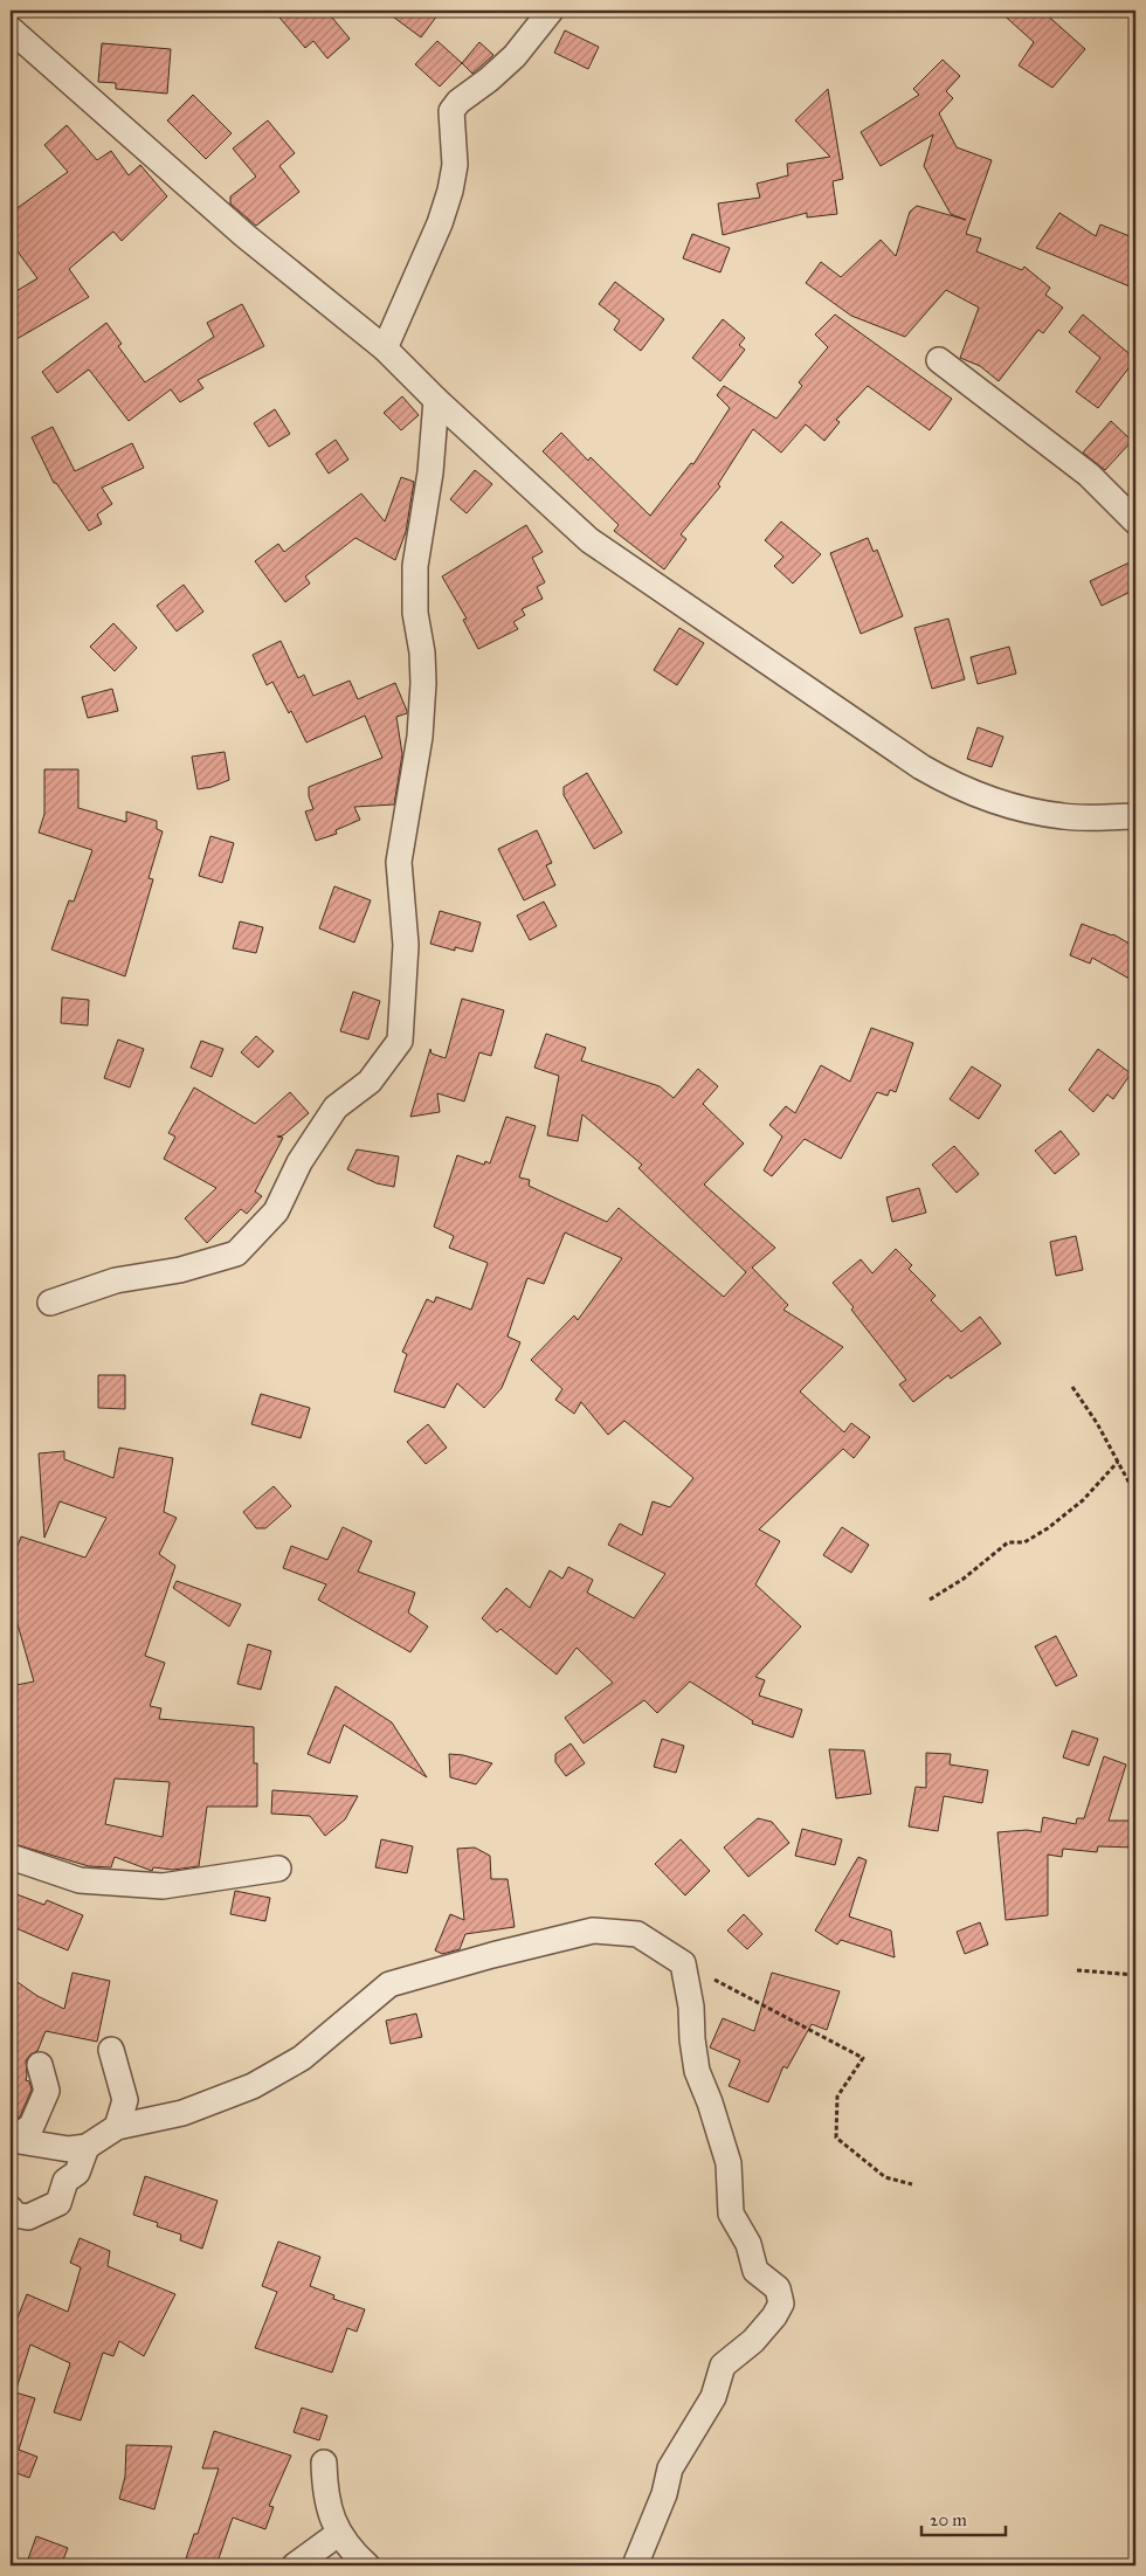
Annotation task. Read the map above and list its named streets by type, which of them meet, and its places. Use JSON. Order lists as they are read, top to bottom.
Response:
{
  "scale_bar": "20 m"
}
